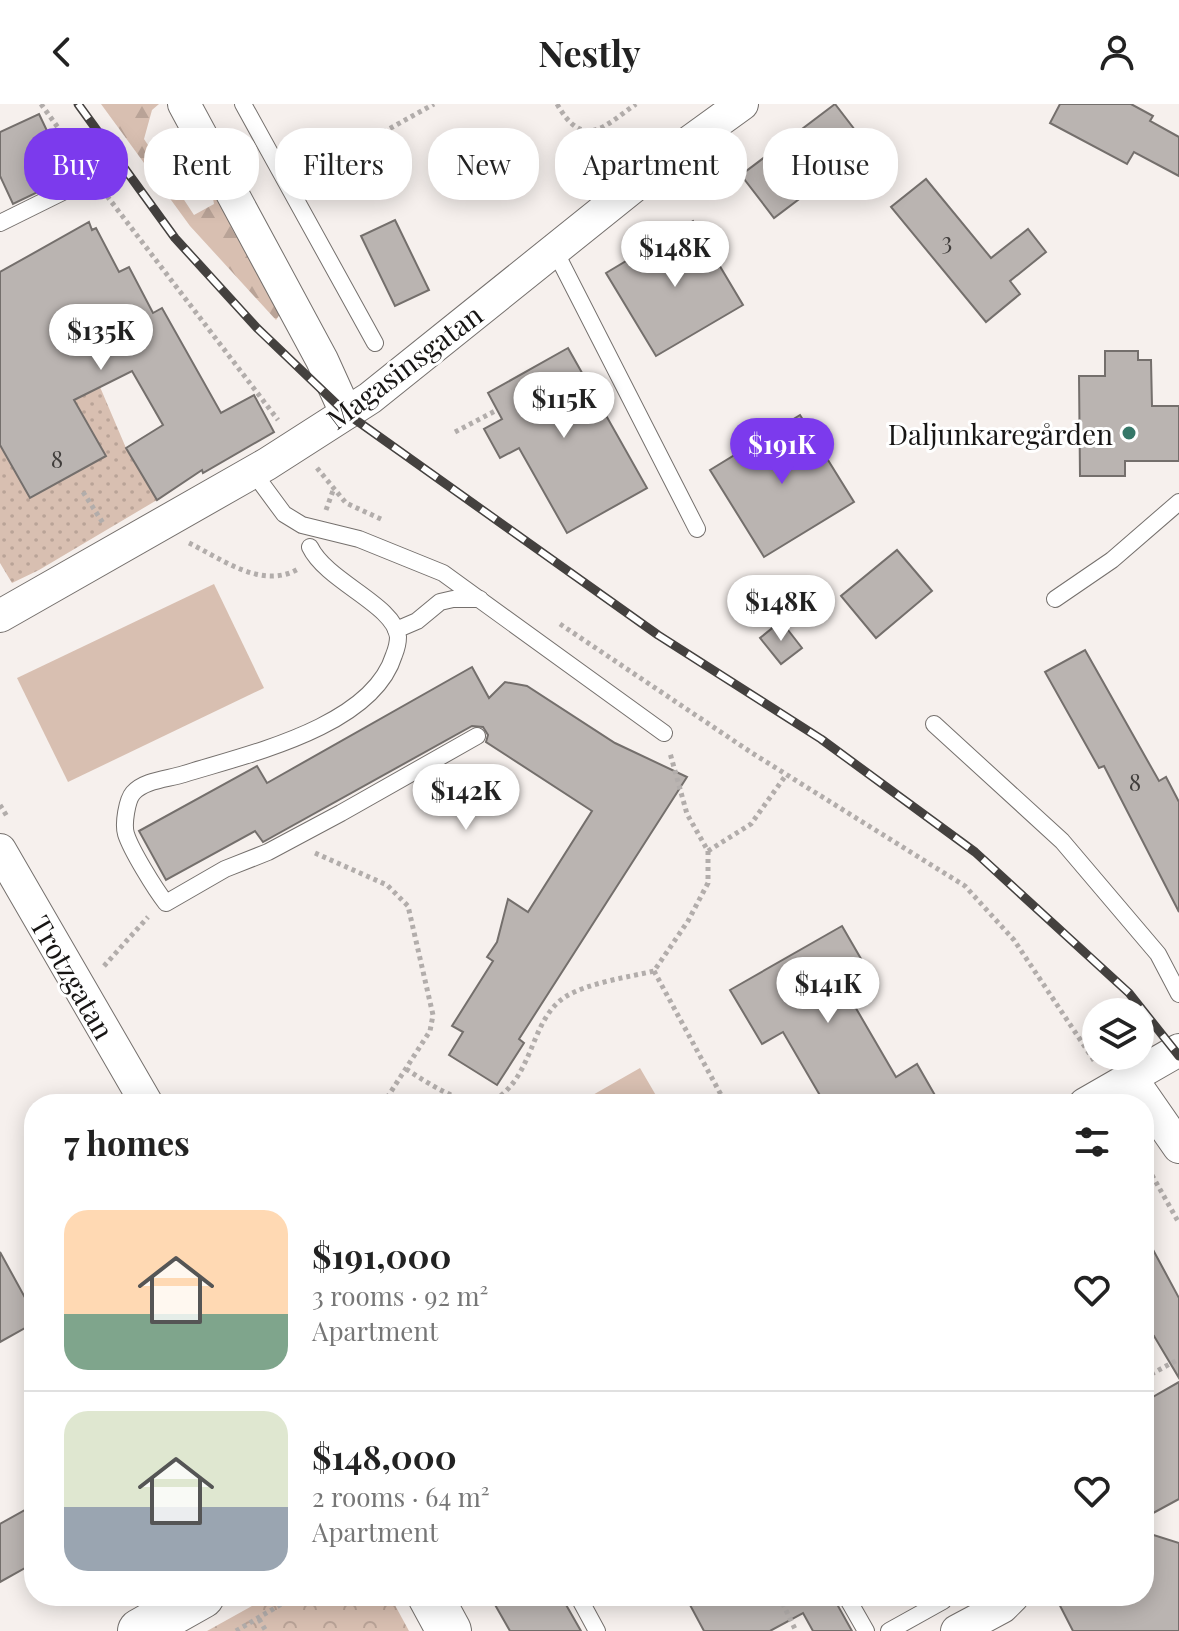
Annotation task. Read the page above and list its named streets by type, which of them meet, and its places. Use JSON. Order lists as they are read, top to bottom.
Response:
{
  "streets": {
    "street": ["Magasinsgatan", "Trotzgatan"]
  },
  "places": ["Daljunkaregården"],
  "house_numbers": ["3", "8", "8"],
  "page": {
    "header": "Nestly",
    "chip": [
      "Buy",
      "Rent",
      "Filters",
      "New",
      "Apartment",
      "House"
    ],
    "price": [
      "$148K",
      "$135K",
      "$115K",
      "$191K",
      "$148K",
      "$142K",
      "$141K"
    ],
    "heading": "7 homes",
    "list": [
      {
        "name": "$191,000",
        "note": "3 rooms · 92 m² · Apartment"
      },
      {
        "name": "$148,000",
        "note": "2 rooms · 64 m² · Apartment"
      }
    ]
  }
}
